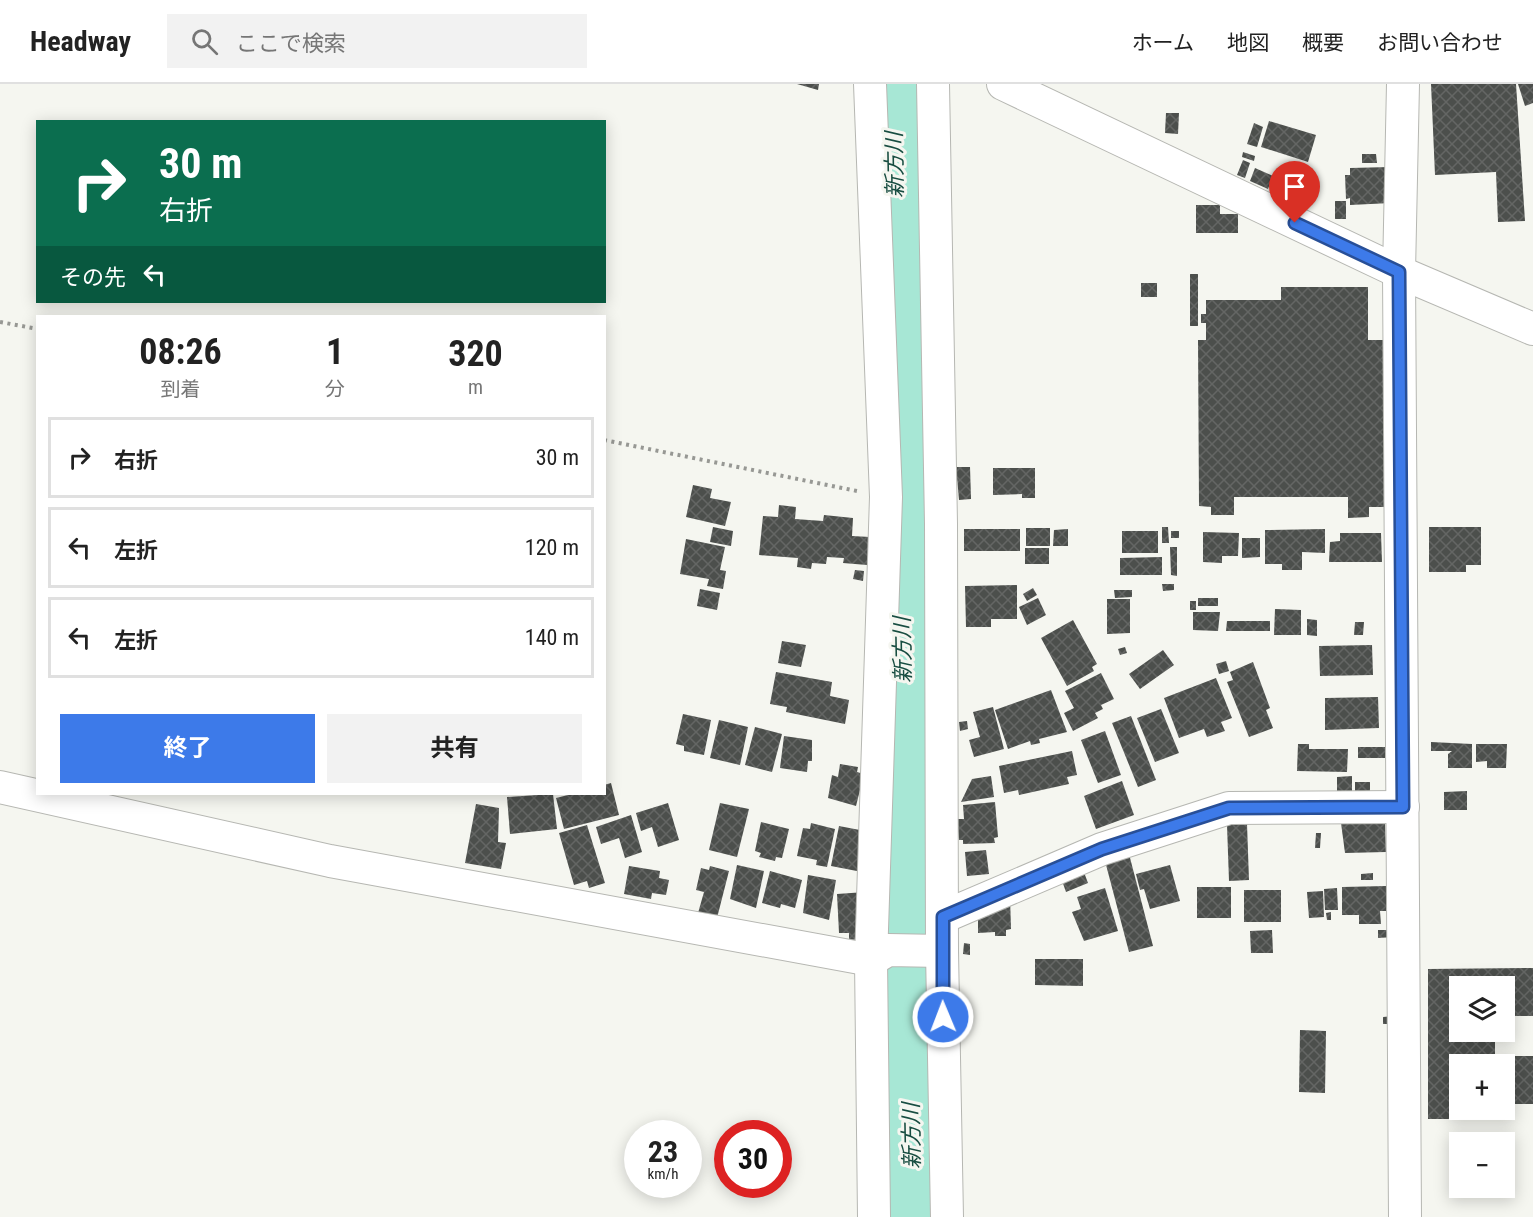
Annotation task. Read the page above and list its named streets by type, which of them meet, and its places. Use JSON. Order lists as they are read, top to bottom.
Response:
{
  "water": ["新方川"],
  "page": {
    "header": "Headway",
    "search": "ここで検索",
    "nav": [
      "ホーム",
      "地図",
      "概要",
      "お問い合わせ"
    ],
    "turn": ["30 m", "右折"],
    "then": "その先",
    "eta": [
      "08:26",
      "到着",
      "1",
      "分",
      "320",
      "m"
    ],
    "list": [
      {
        "name": "右折",
        "value": "30 m"
      },
      {
        "name": "左折",
        "value": "120 m"
      },
      {
        "name": "左折",
        "value": "140 m"
      }
    ],
    "buttons": ["終了", "共有"],
    "map_buttons": ["+", "−"],
    "speed": "23 km/h",
    "limit": "30"
  }
}
